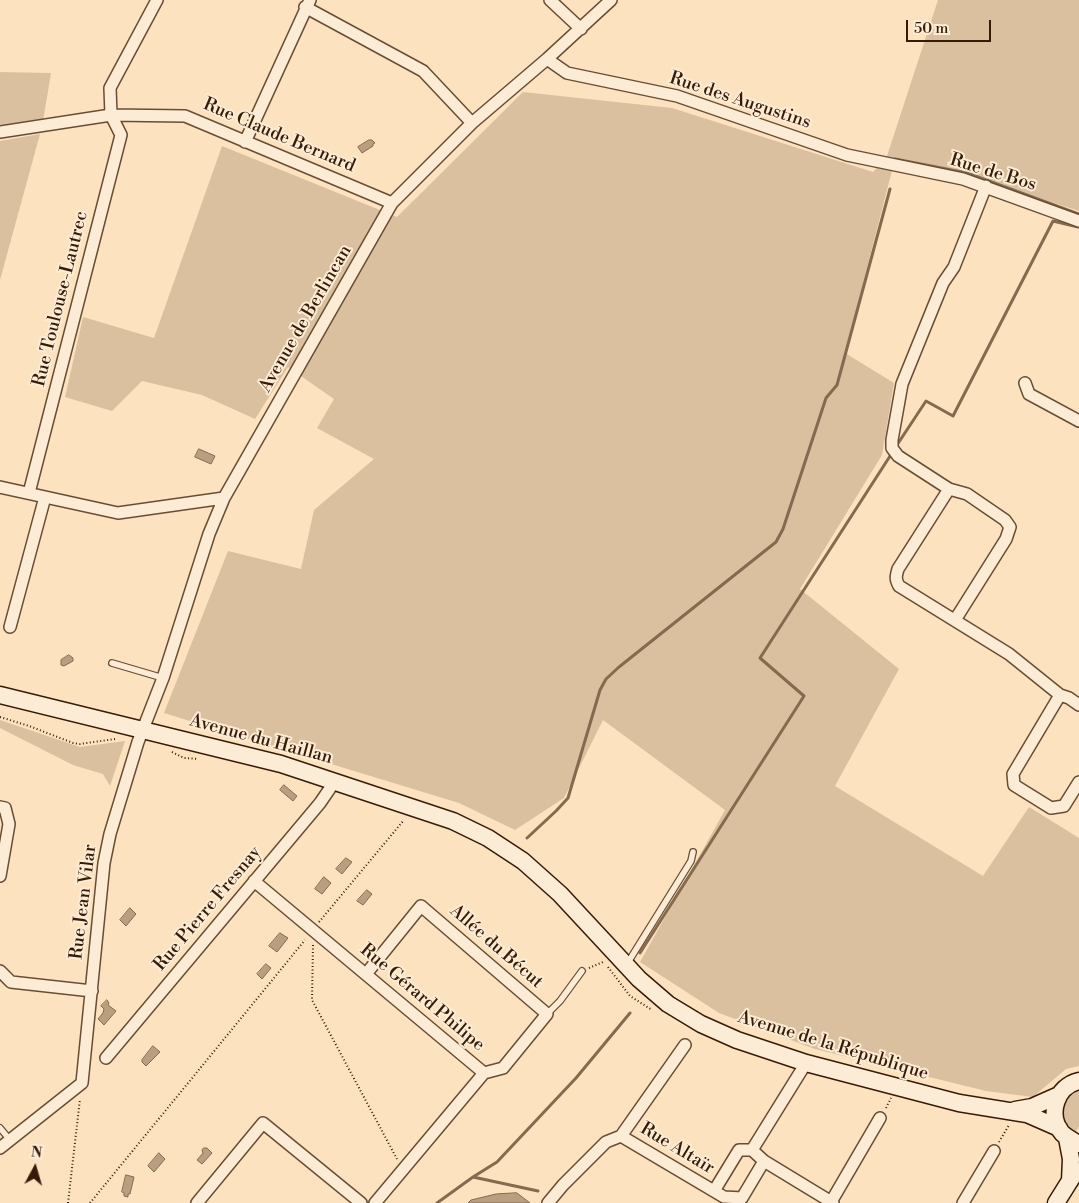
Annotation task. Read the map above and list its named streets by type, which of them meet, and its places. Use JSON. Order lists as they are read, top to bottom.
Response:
{
  "streets": {
    "street": [
      "Rue des Augustins",
      "Rue Claude Bernard",
      "Rue de Bos",
      "Rue Toulouse-Lautrec",
      "Avenue de Berlincan",
      "Avenue du Haillan",
      "Rue Jean Vilar",
      "Rue Pierre Fresnay",
      "Allée du Bécut",
      "Rue Gérard Philipe",
      "Avenue de la République",
      "Rue Altaïr"
    ]
  },
  "crossings": [
    ["Rue des Augustins", "Rue de Bos"],
    ["Rue des Augustins", "Avenue de Berlincan"],
    ["Rue Claude Bernard", "Rue Toulouse-Lautrec"],
    ["Rue Claude Bernard", "Avenue de Berlincan"],
    ["Avenue de Berlincan", "Avenue du Haillan"],
    ["Avenue de Berlincan", "Rue Jean Vilar"],
    ["Avenue du Haillan", "Rue Jean Vilar"],
    ["Avenue du Haillan", "Rue Pierre Fresnay"],
    ["Avenue du Haillan", "Avenue de la République"],
    ["Rue Pierre Fresnay", "Rue Gérard Philipe"],
    ["Allée du Bécut", "Rue Gérard Philipe"]
  ],
  "scale_bar": "50 m",
  "north": "top"
}
